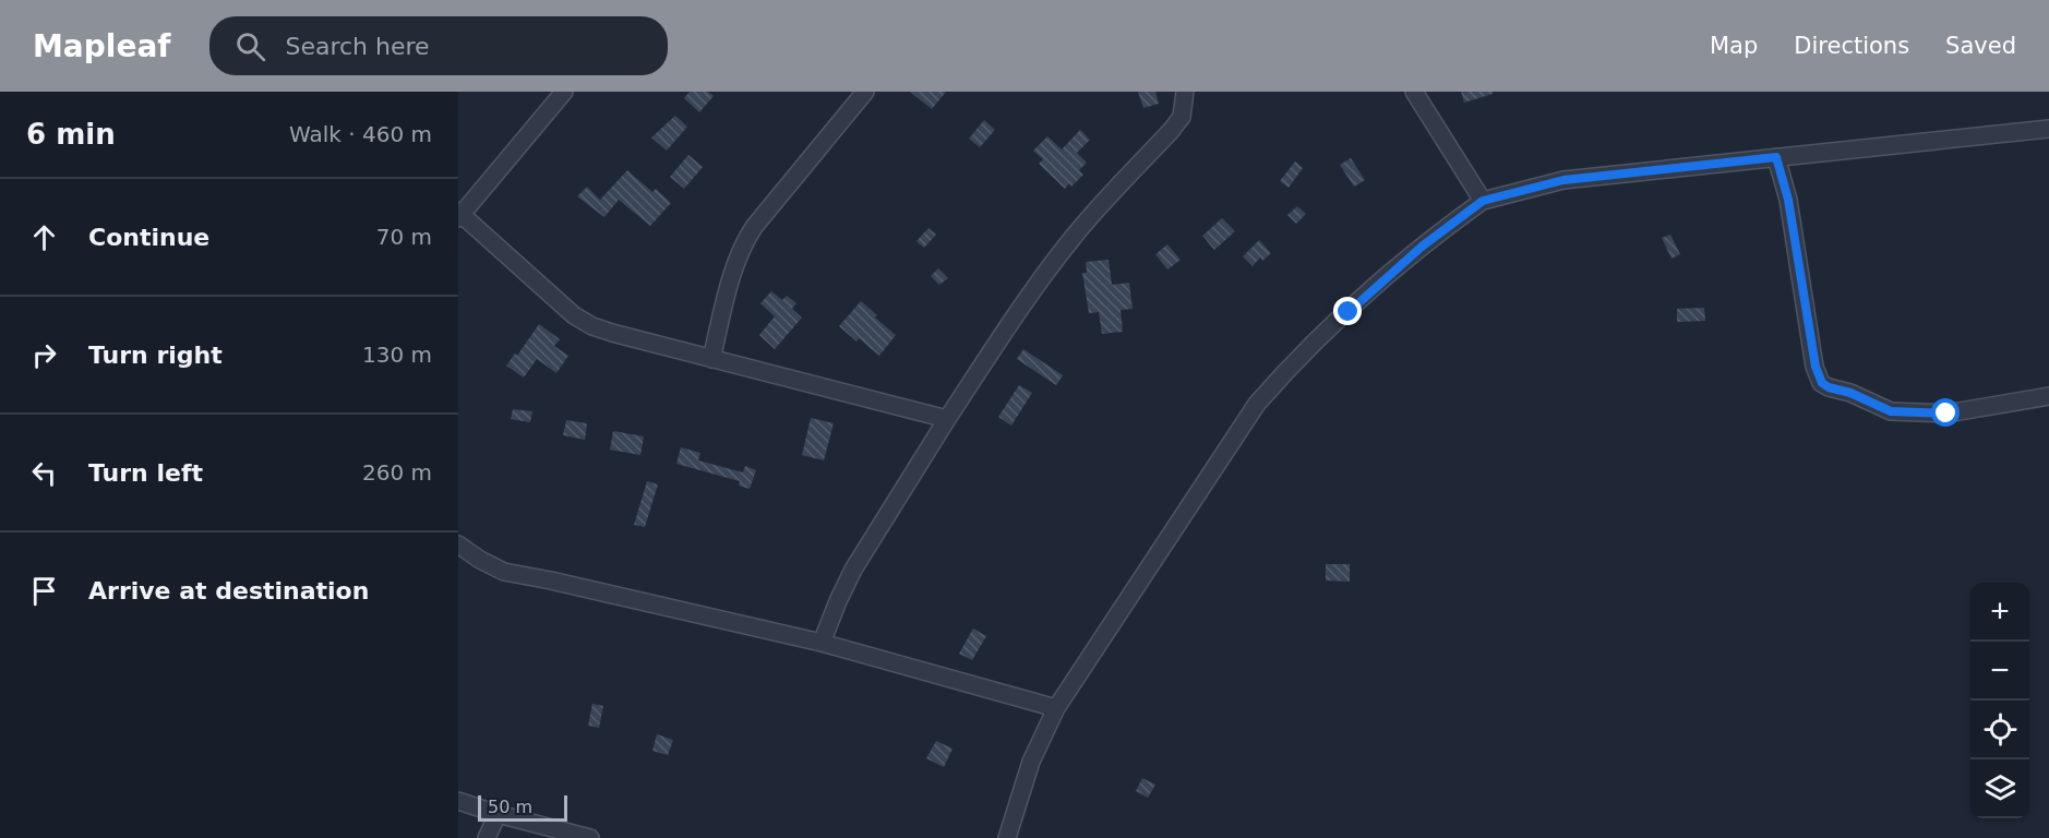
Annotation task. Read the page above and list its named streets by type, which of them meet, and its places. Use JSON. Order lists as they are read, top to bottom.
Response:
{
  "scale_bar": "50 m",
  "page": {
    "header": "Mapleaf",
    "search": "Search here",
    "nav": ["Map", "Directions", "Saved"],
    "heading": ["6 min", "Walk · 460 m"],
    "list": [
      ["Continue", "70 m"],
      ["Turn right", "130 m"],
      ["Turn left", "260 m"],
      "Arrive at destination"
    ],
    "map_buttons": ["+", "−"],
    "scale": "50 m"
  }
}
